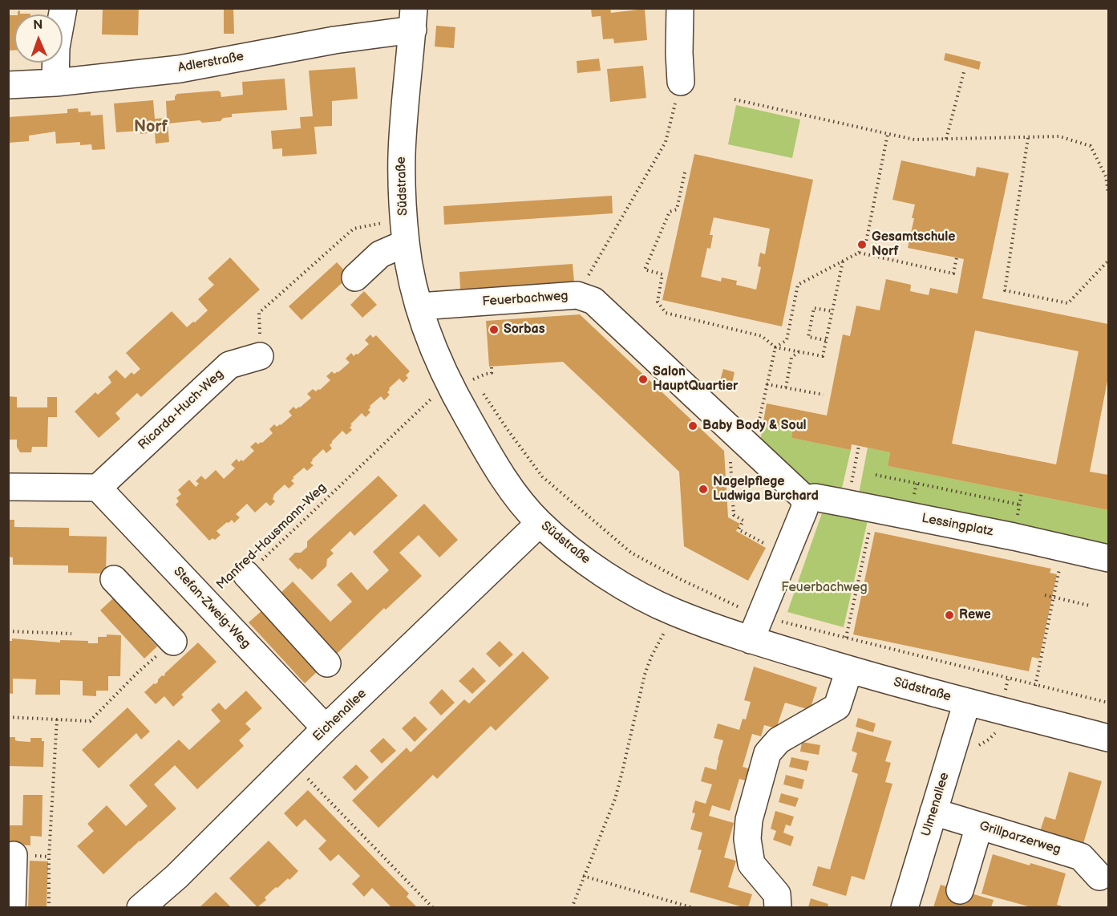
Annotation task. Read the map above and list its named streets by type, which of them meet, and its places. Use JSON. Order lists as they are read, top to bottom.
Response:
{
  "streets": {
    "street": [
      "Adlerstraße",
      "Südstraße",
      "Feuerbachweg",
      "Ricarda-Huch-Weg",
      "Lessingplatz",
      "Stefan-Zweig-Weg",
      "Eichenallee",
      "Ulmenallee",
      "Grillparzerweg"
    ],
    "path": ["Manfred-Hausmann-Weg"]
  },
  "crossings": [
    ["Adlerstraße", "Südstraße"],
    ["Südstraße", "Feuerbachweg"],
    ["Südstraße", "Manfred-Hausmann-Weg"],
    ["Südstraße", "Eichenallee"],
    ["Südstraße", "Ulmenallee"],
    ["Feuerbachweg", "Lessingplatz"],
    ["Ricarda-Huch-Weg", "Stefan-Zweig-Weg"],
    ["Stefan-Zweig-Weg", "Eichenallee"],
    ["Ulmenallee", "Grillparzerweg"]
  ],
  "districts": ["Norf"],
  "parks": ["Feuerbachweg"],
  "places": [
    "Gesamtschule Norf",
    "Sorbas",
    "Salon HauptQuartier",
    "Baby Body & Soul",
    "Nagelpflege Ludwiga Burchard",
    "Rewe"
  ],
  "north": "top"
}
